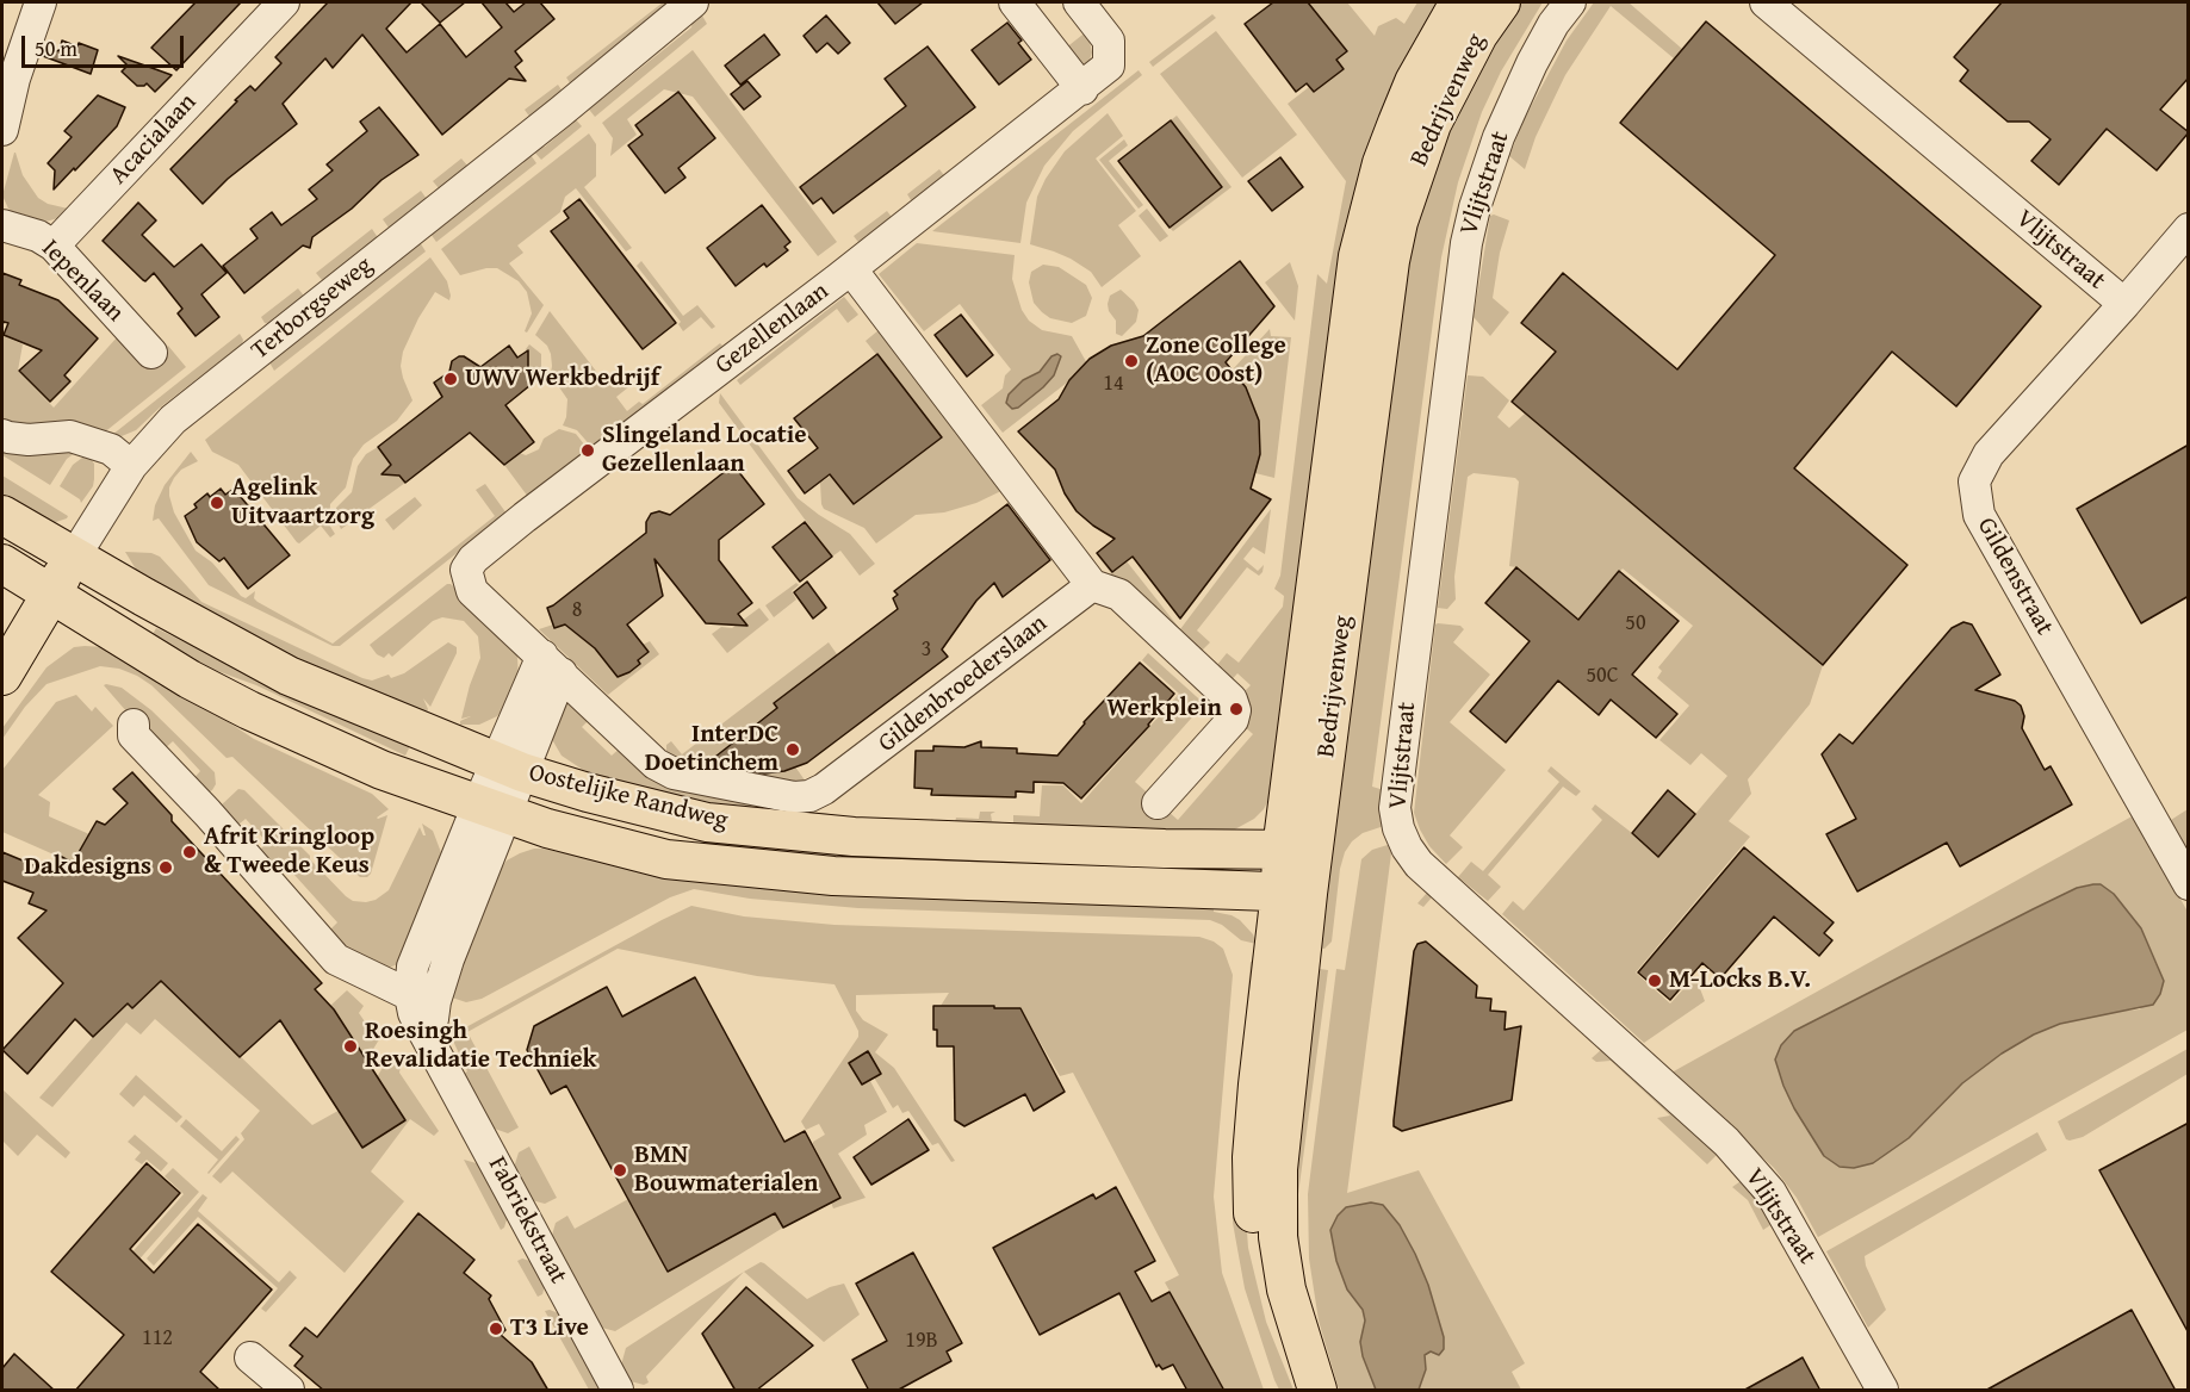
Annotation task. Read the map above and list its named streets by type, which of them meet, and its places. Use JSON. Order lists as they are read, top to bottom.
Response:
{
  "streets": {
    "main road": ["Bedrijvenweg", "Terborgseweg", "Oostelijke Randweg"],
    "street": [
      "Acacialaan",
      "Vlijtstraat",
      "Iepenlaan",
      "Gezellenlaan",
      "Gildenstraat",
      "Gildenbroederslaan",
      "Fabriekstraat"
    ]
  },
  "crossings": [
    ["Bedrijvenweg", "Oostelijke Randweg"],
    ["Acacialaan", "Iepenlaan"],
    ["Vlijtstraat", "Gildenstraat"],
    ["Terborgseweg", "Oostelijke Randweg"],
    ["Gezellenlaan", "Gildenbroederslaan"]
  ],
  "places": [
    "Zone College (AOC Oost)",
    "UWV Werkbedrijf",
    "Slingeland Locatie Gezellenlaan",
    "Agelink Uitvaartzorg",
    "Werkplein",
    "InterDC Doetinchem",
    "Afrit Kringloop & Tweede Keus",
    "Dakdesigns",
    "M-Locks B.V.",
    "Roesingh Revalidatie Techniek",
    "BMN Bouwmaterialen",
    "T3 Live"
  ],
  "house_numbers": [
    "14",
    "8",
    "50",
    "3",
    "50C",
    "112",
    "19B"
  ],
  "scale_bar": "50 m"
}
